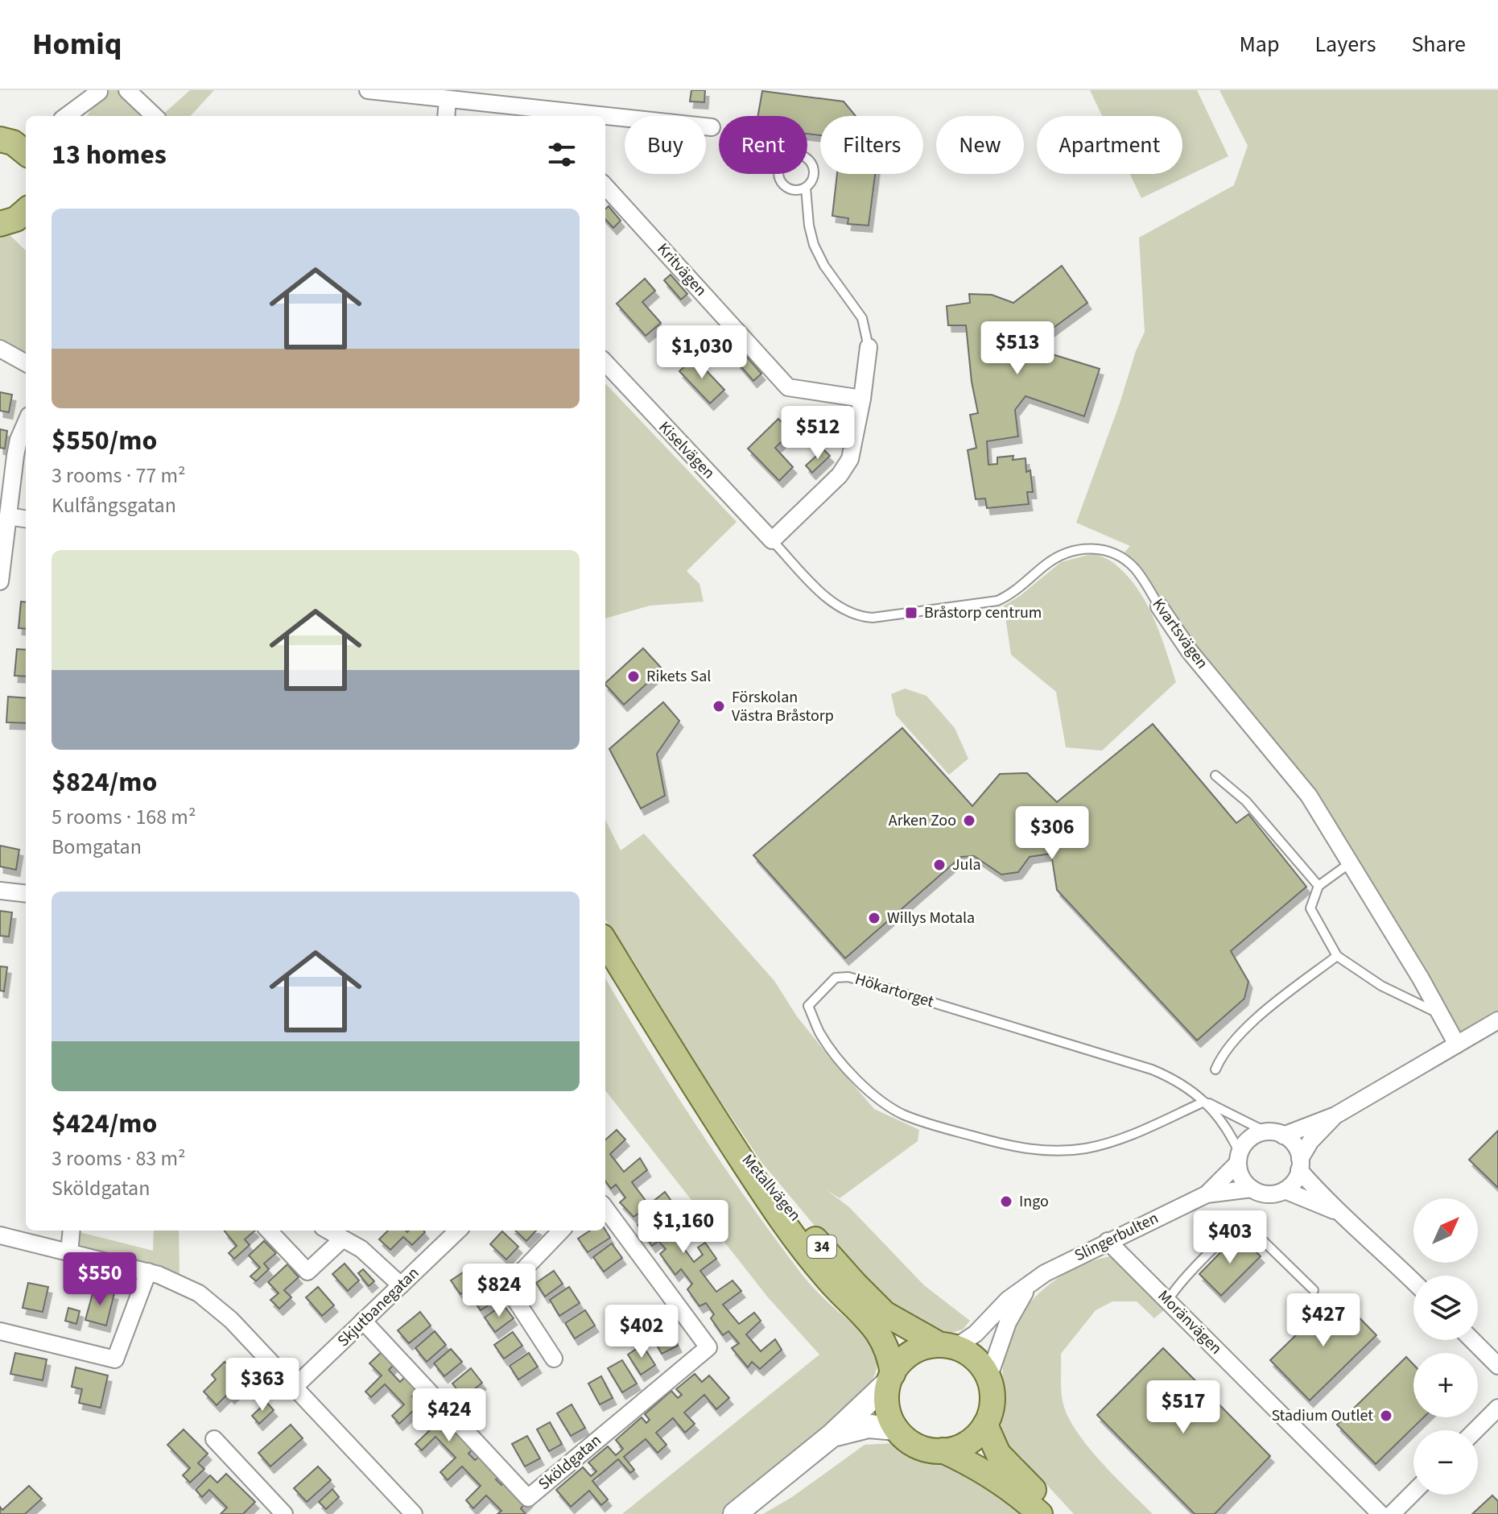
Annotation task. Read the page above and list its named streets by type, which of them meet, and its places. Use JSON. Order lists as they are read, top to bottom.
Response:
{
  "streets": {
    "main road": ["Metallvägen", "34"],
    "street": [
      "Kritvägen",
      "Kiselvägen",
      "Kvartsvägen",
      "Slingerbulten",
      "Skjutbanegatan",
      "Moränvägen",
      "Sköldgatan"
    ],
    "lane": ["Hökartorget"]
  },
  "crossings": [
    ["Kiselvägen", "Kvartsvägen"],
    ["Hökartorget", "Slingerbulten"],
    ["Metallvägen", "Slingerbulten"],
    ["Metallvägen", "34"],
    ["Slingerbulten", "34"],
    ["Slingerbulten", "Moränvägen"],
    ["Skjutbanegatan", "Sköldgatan"]
  ],
  "places": {
    "transit": ["Bråstorp centrum"],
    "other": [
      "Rikets Sal",
      "Förskolan Västra Bråstorp",
      "Arken Zoo",
      "Jula",
      "Willys Motala",
      "Ingo",
      "Stadium Outlet"
    ]
  },
  "north": "top right",
  "page": {
    "header": "Homiq",
    "nav": ["Map", "Layers", "Share"],
    "chip": [
      "Buy",
      "Rent",
      "Filters",
      "New",
      "Apartment"
    ],
    "heading": "13 homes",
    "list": [
      {
        "name": "$550/mo",
        "note": "3 rooms · 77 m² · Kulfångsgatan"
      },
      {
        "name": "$824/mo",
        "note": "5 rooms · 168 m² · Bomgatan"
      },
      {
        "name": "$424/mo",
        "note": "3 rooms · 83 m² · Sköldgatan"
      }
    ],
    "price": [
      "$513",
      "$1,030",
      "$512",
      "$306",
      "$1,160",
      "$403",
      "$550",
      "$824",
      "$427",
      "$402",
      "$363",
      "$517",
      "$424"
    ],
    "map_buttons": ["+", "−"]
  }
}
